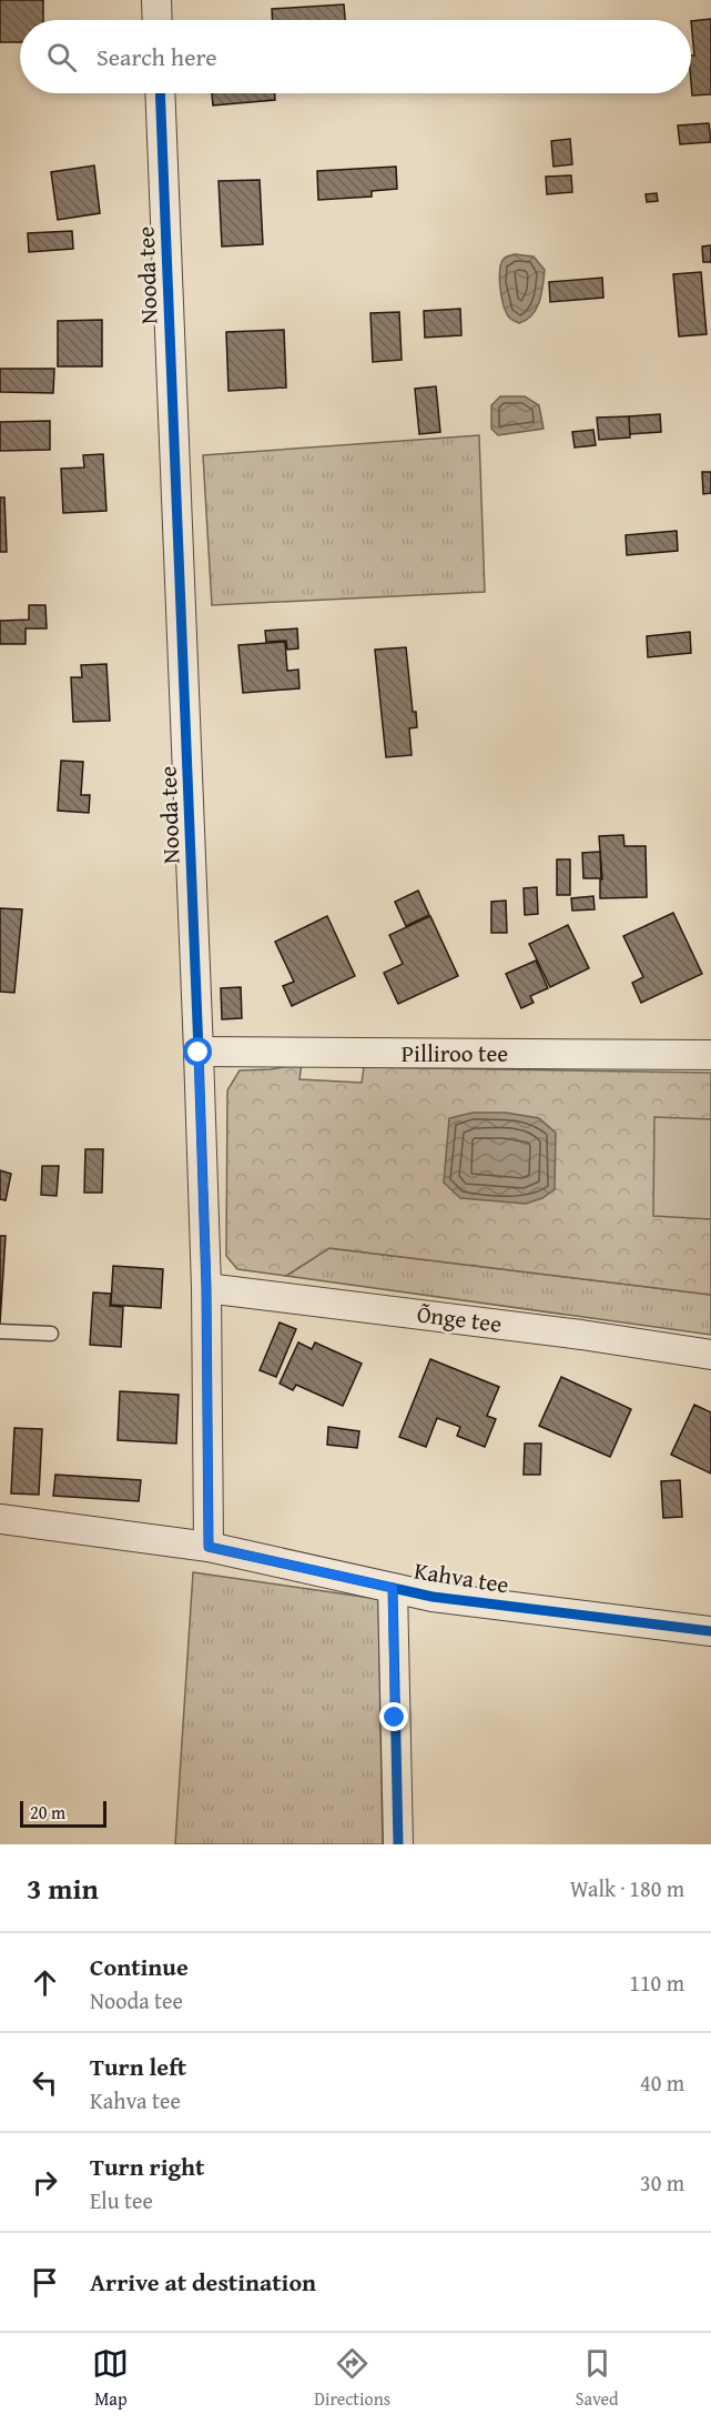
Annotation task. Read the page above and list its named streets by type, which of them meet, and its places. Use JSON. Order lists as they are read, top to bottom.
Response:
{
  "streets": {
    "street": [
      "Nooda tee",
      "Pilliroo tee",
      "Õnge tee",
      "Kahva tee"
    ]
  },
  "crossings": [
    ["Nooda tee", "Pilliroo tee"],
    ["Nooda tee", "Õnge tee"],
    ["Nooda tee", "Kahva tee"]
  ],
  "scale_bar": "20 m",
  "page": {
    "search": "Search here",
    "scale": "20 m",
    "heading": ["3 min", "Walk · 180 m"],
    "list": [
      ["Continue", "Nooda tee", "110 m"],
      ["Turn left", "Kahva tee", "40 m"],
      ["Turn right", "Elu tee", "30 m"],
      "Arrive at destination"
    ],
    "nav": ["Map", "Directions", "Saved"]
  }
}
